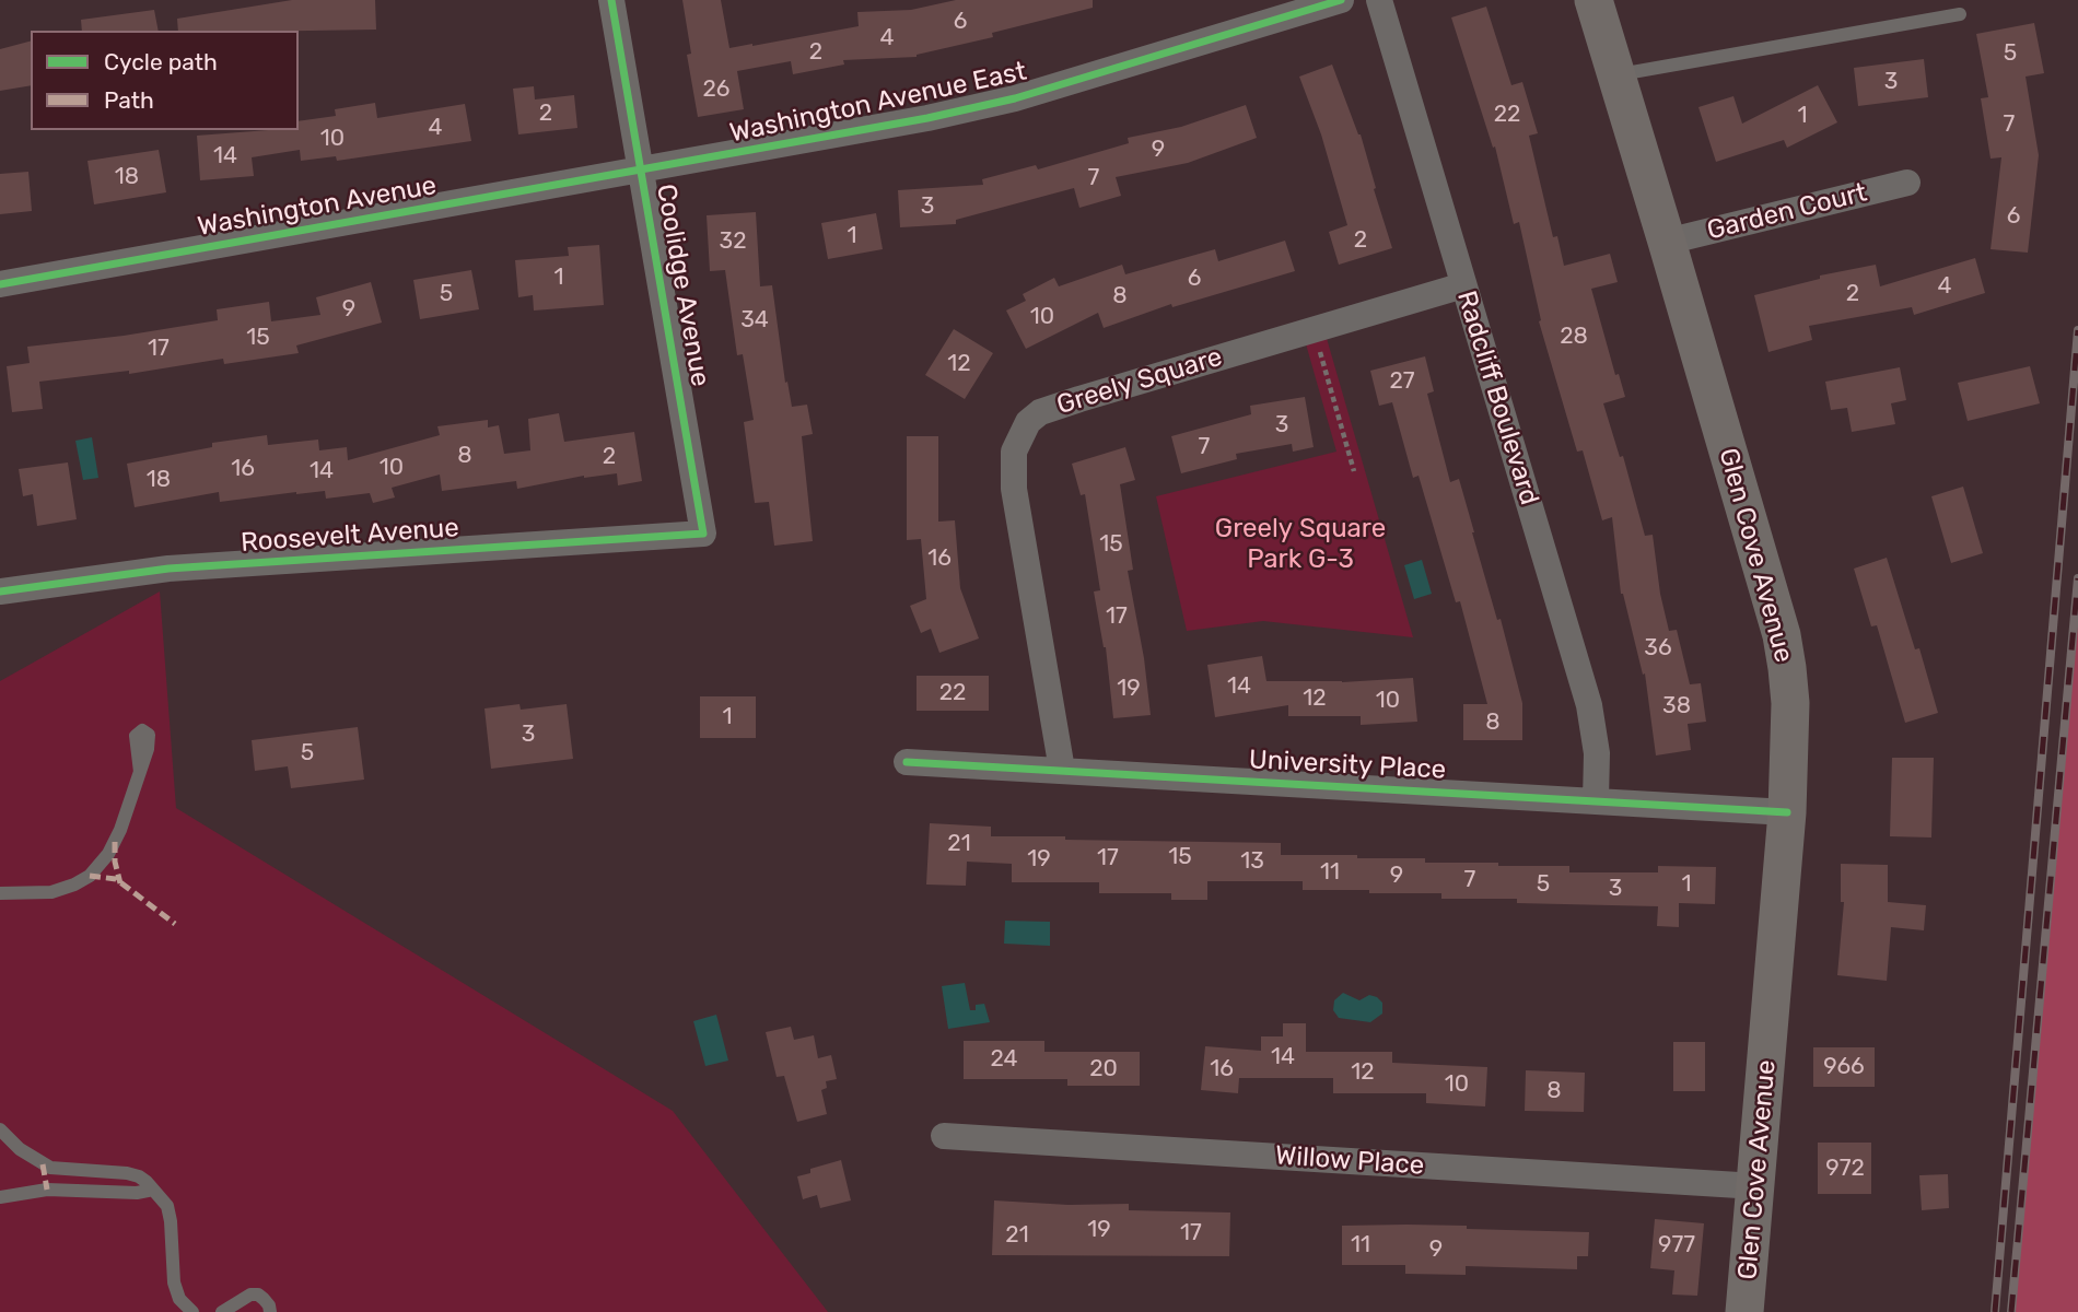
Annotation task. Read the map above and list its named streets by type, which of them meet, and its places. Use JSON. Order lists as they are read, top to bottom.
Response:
{
  "streets": {
    "main road": ["Glen Cove Avenue"],
    "street": [
      "Washington Avenue East",
      "Washington Avenue",
      "Garden Court",
      "Coolidge Avenue",
      "Greely Square",
      "Radcliff Boulevard",
      "Roosevelt Avenue",
      "University Place",
      "Willow Place"
    ]
  },
  "crossings": [
    ["Washington Avenue East", "Washington Avenue"],
    ["Washington Avenue East", "Coolidge Avenue"],
    ["Washington Avenue", "Coolidge Avenue"],
    ["Garden Court", "Glen Cove Avenue"],
    ["Coolidge Avenue", "Roosevelt Avenue"],
    ["Greely Square", "Radcliff Boulevard"],
    ["Greely Square", "University Place"],
    ["Radcliff Boulevard", "University Place"],
    ["Glen Cove Avenue", "University Place"],
    ["Glen Cove Avenue", "Willow Place"]
  ],
  "parks": ["Greely Square Park G-3"],
  "house_numbers": [
    "6",
    "4",
    "2",
    "5",
    "3",
    "26",
    "2",
    "22",
    "1",
    "7",
    "4",
    "10",
    "9",
    "14",
    "18",
    "7",
    "3",
    "6",
    "1",
    "2",
    "32",
    "1",
    "6",
    "4",
    "5",
    "2",
    "8",
    "9",
    "10",
    "34",
    "28",
    "15",
    "17",
    "12",
    "27",
    "3",
    "7",
    "8",
    "2",
    "10",
    "16",
    "14",
    "18",
    "15",
    "16",
    "17",
    "36",
    "14",
    "19",
    "22",
    "12",
    "10",
    "38",
    "1",
    "8",
    "3",
    "5",
    "21",
    "15",
    "17",
    "19",
    "13",
    "11",
    "9",
    "7",
    "5",
    "1",
    "3",
    "14",
    "24",
    "966",
    "20",
    "16",
    "12",
    "10",
    "8",
    "972",
    "19",
    "17",
    "21",
    "11",
    "977",
    "9"
  ],
  "legend": ["Cycle path", "Path"]
}
